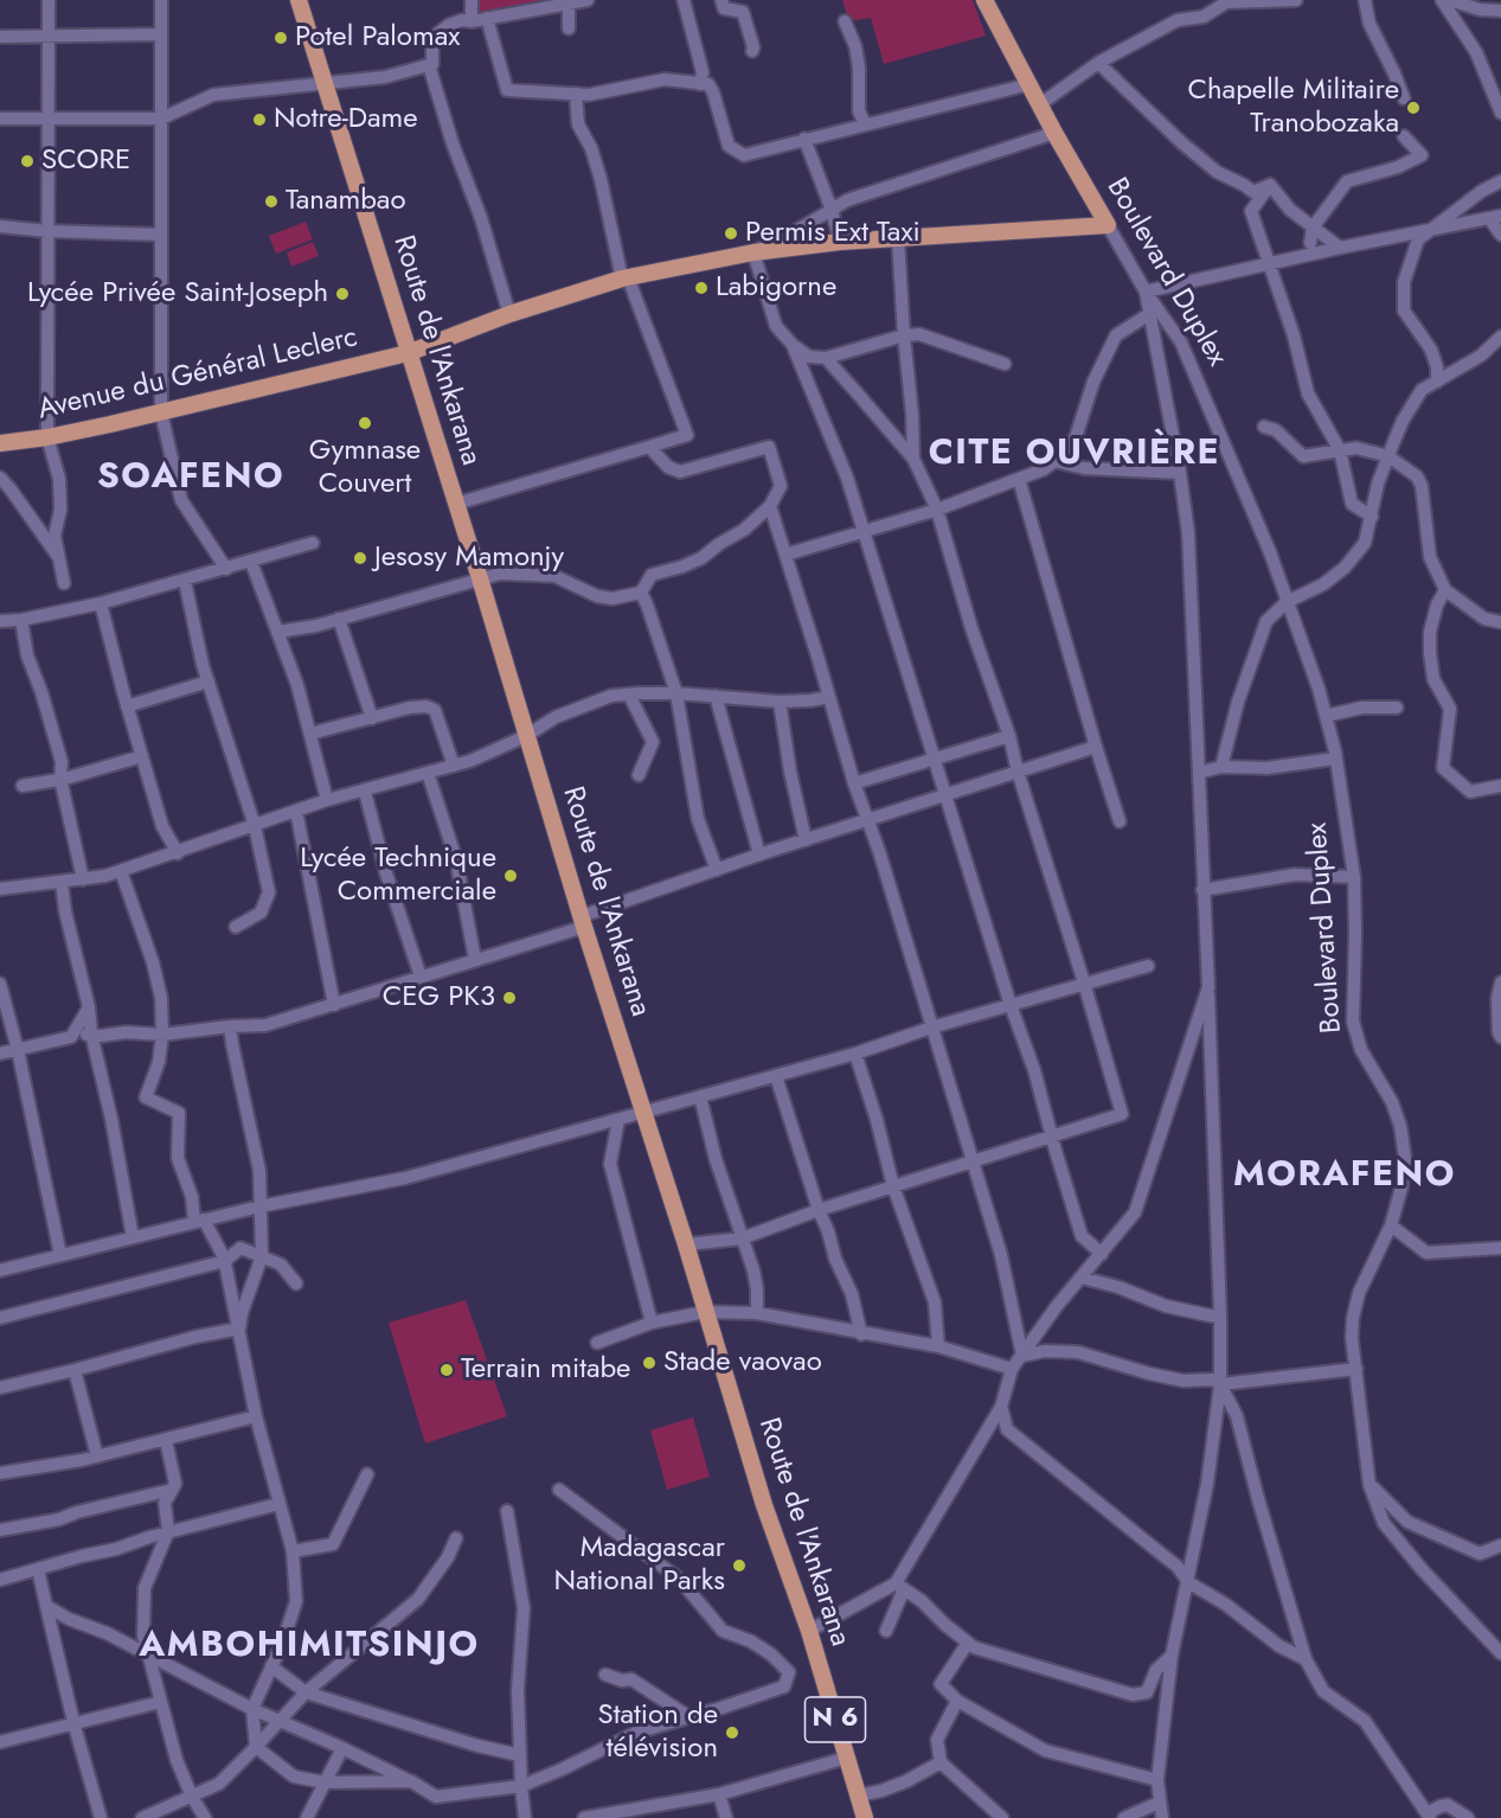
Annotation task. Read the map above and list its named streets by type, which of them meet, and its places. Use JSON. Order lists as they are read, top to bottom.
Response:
{
  "streets": {
    "main road": [
      "Boulevard Duplex",
      "Route de l'Ankarana",
      "Avenue du Général Leclerc",
      "N 6"
    ]
  },
  "crossings": [
    ["Boulevard Duplex", "Avenue du Général Leclerc"],
    ["Route de l'Ankarana", "Avenue du Général Leclerc"]
  ],
  "districts": [
    "CITE OUVRIÈRE",
    "SOAFENO",
    "MORAFENO",
    "AMBOHIMITSINJO"
  ],
  "places": [
    "Potel Palomax",
    "Chapelle Militaire Tranobozaka",
    "Notre-Dame",
    "SCORE",
    "Tanambao",
    "Permis Ext Taxi",
    "Labigorne",
    "Lycée Privée Saint-Joseph",
    "Gymnase Couvert",
    "Jesosy Mamonjy",
    "Lycée Technique Commerciale",
    "CEG PK3",
    "Stade vaovao",
    "Terrain mitabe",
    "Madagascar National Parks",
    "Station de télévision"
  ]
}
